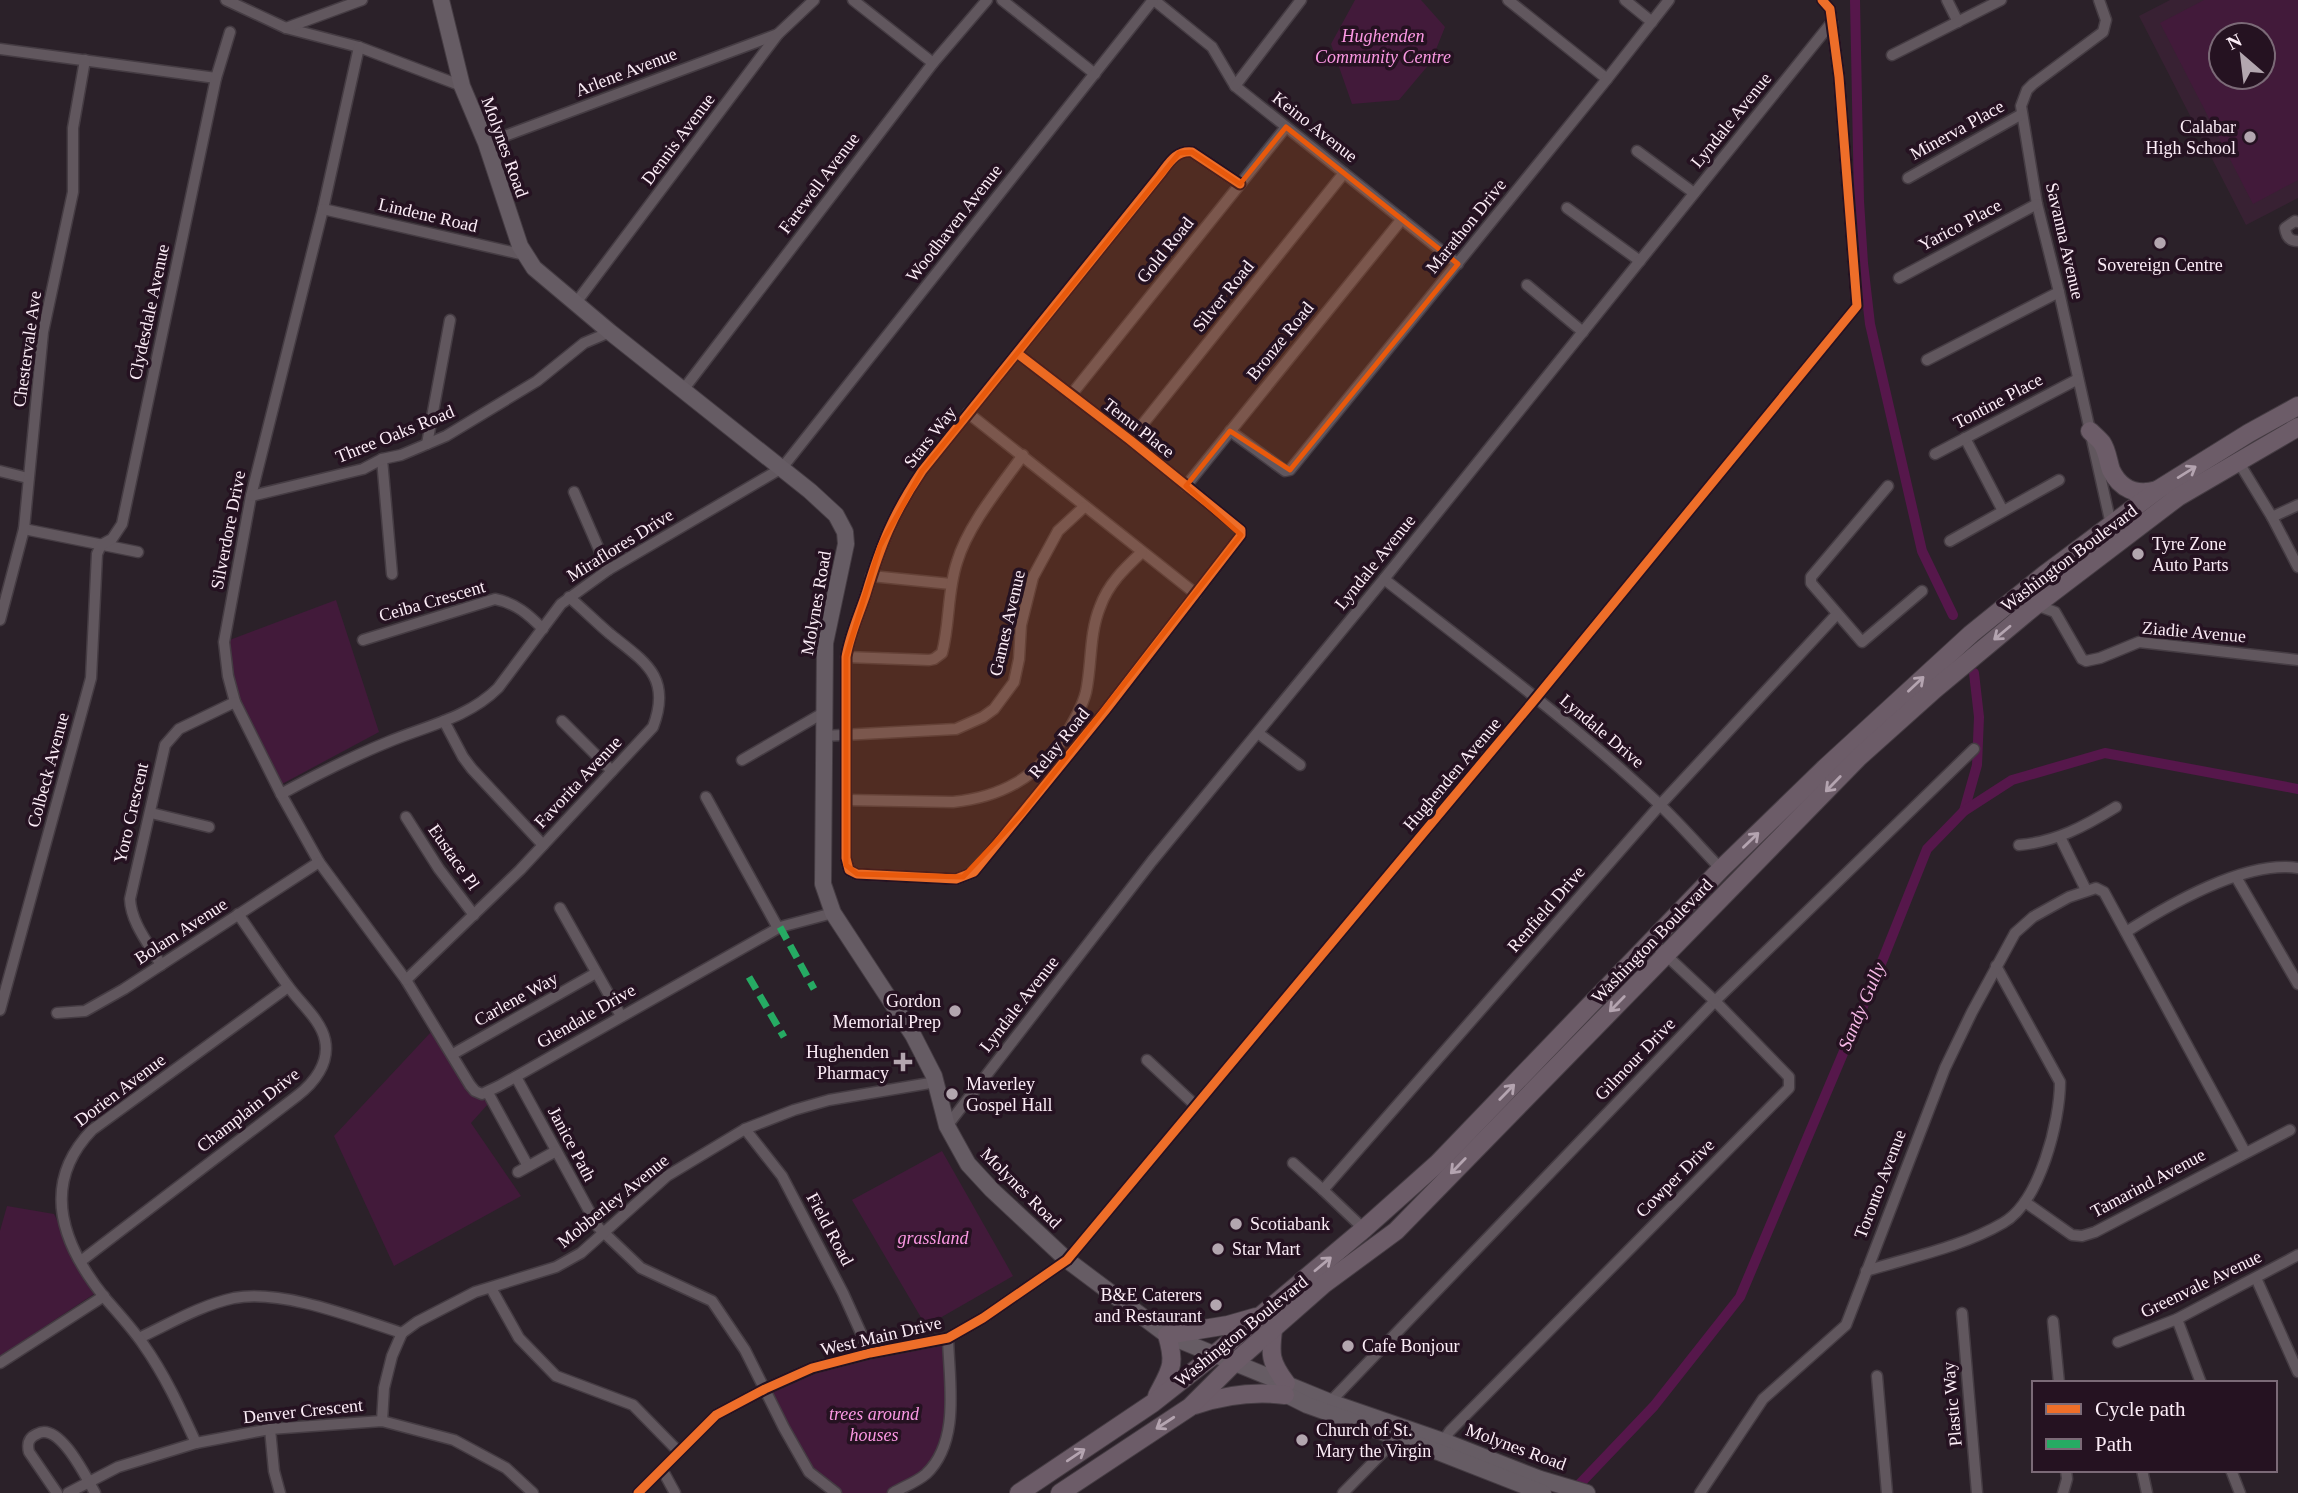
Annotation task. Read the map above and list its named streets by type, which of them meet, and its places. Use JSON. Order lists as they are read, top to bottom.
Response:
{
  "streets": {
    "highway": ["Washington Boulevard"],
    "main road": ["Molynes Road"],
    "street": [
      "Arlene Avenue",
      "Lyndale Avenue",
      "Keino Avenue",
      "Minerva Place",
      "Dennis Avenue",
      "Farewell Avenue",
      "Lindene Road",
      "Woodhaven Avenue",
      "Yarico Place",
      "Marathon Drive",
      "Savanna Avenue",
      "Gold Road",
      "Silver Road",
      "Clydesdale Avenue",
      "Bronze Road",
      "Chestervale Ave",
      "Tontine Place",
      "Temu Place",
      "Three Oaks Road",
      "Stars Way",
      "Silverdore Drive",
      "Miraflores Drive",
      "Ceiba Crescent",
      "Games Avenue",
      "Ziadie Avenue",
      "Lyndale Drive",
      "Relay Road",
      "Colbeck Avenue",
      "Hughenden Avenue",
      "Favorita Avenue",
      "Yoro Crescent",
      "Eustace Pl",
      "Renfield Drive",
      "Bolam Avenue",
      "Carlene Way",
      "Glendale Drive",
      "Gilmour Drive",
      "Dorien Avenue",
      "Champlain Drive",
      "Janice Path",
      "Cowper Drive",
      "Tamarind Avenue",
      "Toronto Avenue",
      "Mobberley Avenue",
      "Field Road",
      "Greenvale Avenue",
      "West Main Drive",
      "Plastic Way",
      "Denver Crescent"
    ]
  },
  "crossings": [
    ["Arlene Avenue", "Dennis Avenue"],
    ["Arlene Avenue", "Molynes Road"],
    ["Lyndale Avenue", "Molynes Road"],
    ["Lyndale Avenue", "Lyndale Drive"],
    ["Lyndale Avenue", "Hughenden Avenue"],
    ["Keino Avenue", "Marathon Drive"],
    ["Keino Avenue", "Gold Road"],
    ["Keino Avenue", "Silver Road"],
    ["Keino Avenue", "Bronze Road"],
    ["Minerva Place", "Savanna Avenue"],
    ["Dennis Avenue", "Molynes Road"],
    ["Molynes Road", "Farewell Avenue"],
    ["Molynes Road", "Lindene Road"],
    ["Molynes Road", "Woodhaven Avenue"],
    ["Molynes Road", "Three Oaks Road"],
    ["Molynes Road", "Silverdore Drive"],
    ["Molynes Road", "Miraflores Drive"],
    ["Molynes Road", "Washington Boulevard"],
    ["Molynes Road", "Games Avenue"],
    ["Molynes Road", "Hughenden Avenue"],
    ["Molynes Road", "Glendale Drive"],
    ["Molynes Road", "Gilmour Drive"],
    ["Molynes Road", "Cowper Drive"],
    ["Molynes Road", "Mobberley Avenue"],
    ["Molynes Road", "West Main Drive"],
    ["Lindene Road", "Silverdore Drive"],
    ["Woodhaven Avenue", "Miraflores Drive"],
    ["Yarico Place", "Savanna Avenue"],
    ["Marathon Drive", "Bronze Road"],
    ["Savanna Avenue", "Tontine Place"],
    ["Savanna Avenue", "Washington Boulevard"],
    ["Gold Road", "Temu Place"],
    ["Gold Road", "Stars Way"],
    ["Silver Road", "Temu Place"],
    ["Clydesdale Avenue", "Colbeck Avenue"],
    ["Bronze Road", "Temu Place"],
    ["Temu Place", "Stars Way"],
    ["Temu Place", "Relay Road"],
    ["Three Oaks Road", "Silverdore Drive"],
    ["Stars Way", "Games Avenue"],
    ["Stars Way", "Relay Road"],
    ["Silverdore Drive", "Miraflores Drive"],
    ["Silverdore Drive", "Favorita Avenue"],
    ["Silverdore Drive", "Yoro Crescent"],
    ["Silverdore Drive", "Bolam Avenue"],
    ["Miraflores Drive", "Ceiba Crescent"],
    ["Miraflores Drive", "Favorita Avenue"],
    ["Washington Boulevard", "Ziadie Avenue"],
    ["Washington Boulevard", "Lyndale Drive"],
    ["Washington Boulevard", "Cowper Drive"],
    ["Lyndale Drive", "Hughenden Avenue"],
    ["Lyndale Drive", "Renfield Drive"],
    ["Hughenden Avenue", "West Main Drive"],
    ["Favorita Avenue", "Eustace Pl"],
    ["Yoro Crescent", "Bolam Avenue"],
    ["Bolam Avenue", "Champlain Drive"],
    ["Glendale Drive", "Janice Path"],
    ["Gilmour Drive", "Cowper Drive"],
    ["Dorien Avenue", "Champlain Drive"],
    ["Dorien Avenue", "Denver Crescent"],
    ["Janice Path", "Mobberley Avenue"],
    ["Janice Path", "West Main Drive"],
    ["Mobberley Avenue", "Field Road"],
    ["Field Road", "West Main Drive"]
  ],
  "water": ["Sandy Gully"],
  "parks": ["Hughenden Community Centre", "grassland", "trees around houses"],
  "places": {
    "other": [
      "Calabar High School",
      "Sovereign Centre",
      "Tyre Zone Auto Parts",
      "Gordon Memorial Prep",
      "Maverley Gospel Hall",
      "Scotiabank",
      "Star Mart",
      "B&E Caterers and Restaurant",
      "Cafe Bonjour",
      "Church of St. Mary the Virgin"
    ],
    "health": ["Hughenden Pharmacy"]
  },
  "legend": ["Cycle path", "Path"],
  "north": "top left"
}
